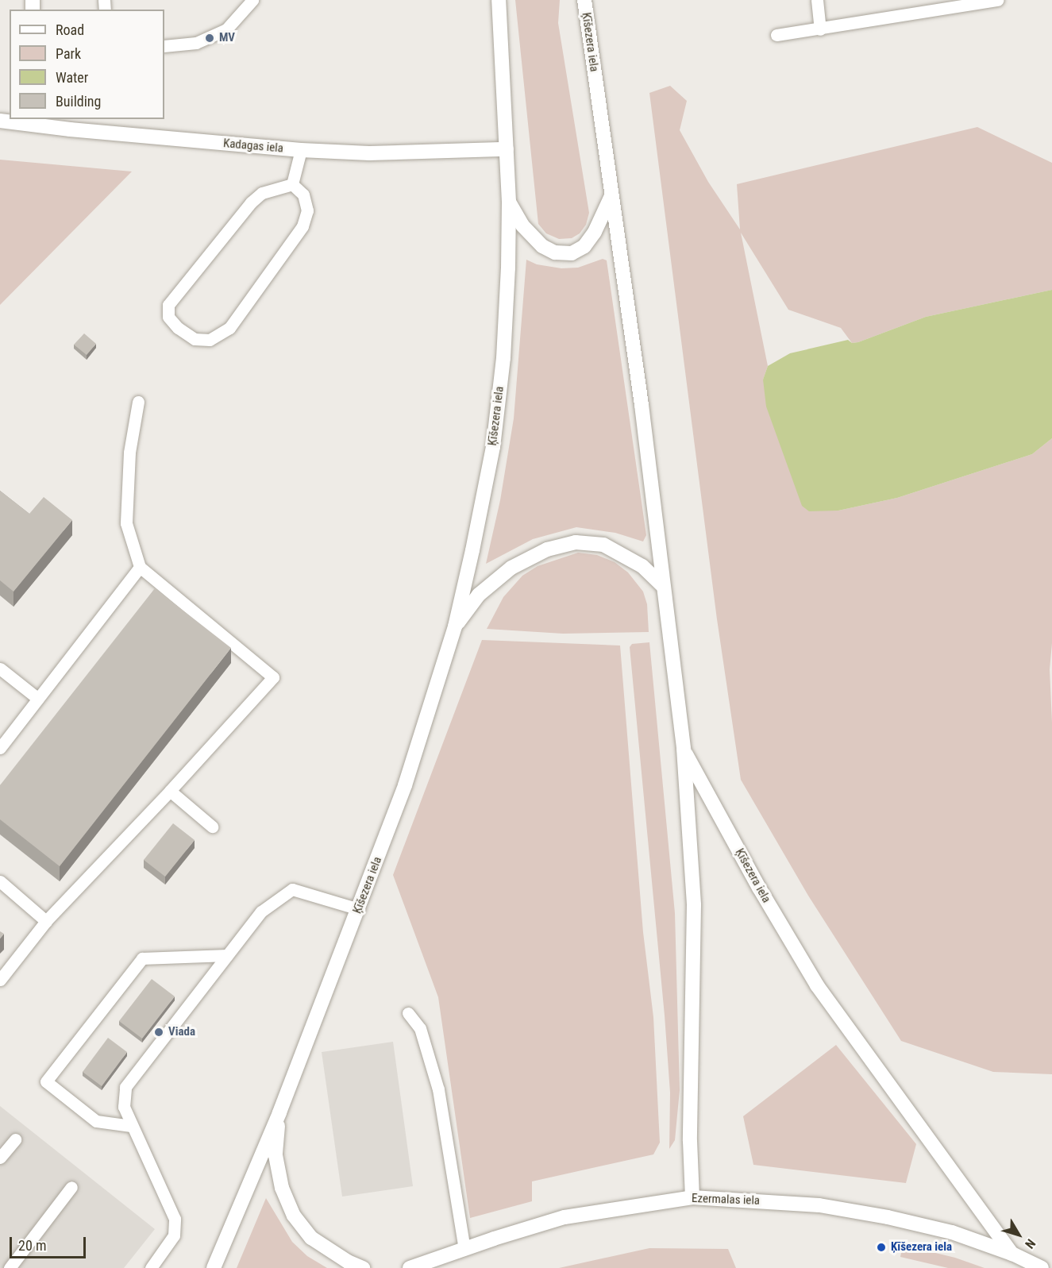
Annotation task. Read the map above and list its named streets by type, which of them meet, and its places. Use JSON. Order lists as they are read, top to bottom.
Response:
{
  "streets": {
    "street": ["Ķīšezera iela", "Kadagas iela", "Ezermalas iela"]
  },
  "crossings": [
    ["Ķīšezera iela", "Kadagas iela"],
    ["Ķīšezera iela", "Ezermalas iela"]
  ],
  "places": ["MV", "Viada", "Ķīšezera iela"],
  "legend": [
    "Road",
    "Park",
    "Water",
    "Building"
  ],
  "scale_bar": "20 m",
  "north": "bottom right"
}
